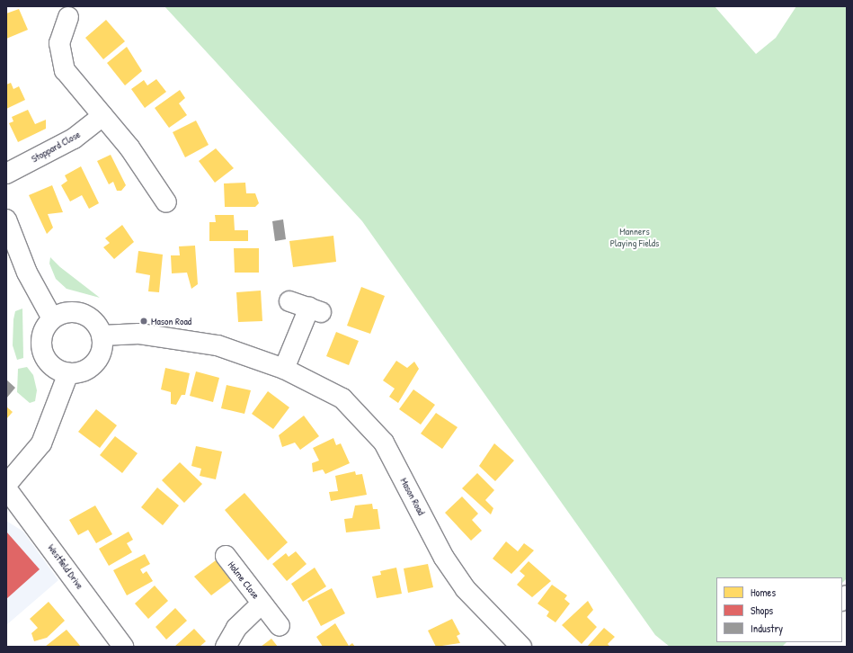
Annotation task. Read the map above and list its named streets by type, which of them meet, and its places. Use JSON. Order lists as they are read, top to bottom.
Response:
{
  "streets": {
    "street": [
      "Stoppard Close",
      "Mason Road",
      "Westfield Drive",
      "Holme Close"
    ]
  },
  "parks": ["Manners Playing Fields"],
  "places": ["Mason Road"],
  "legend": ["Homes", "Shops", "Industry"]
}
